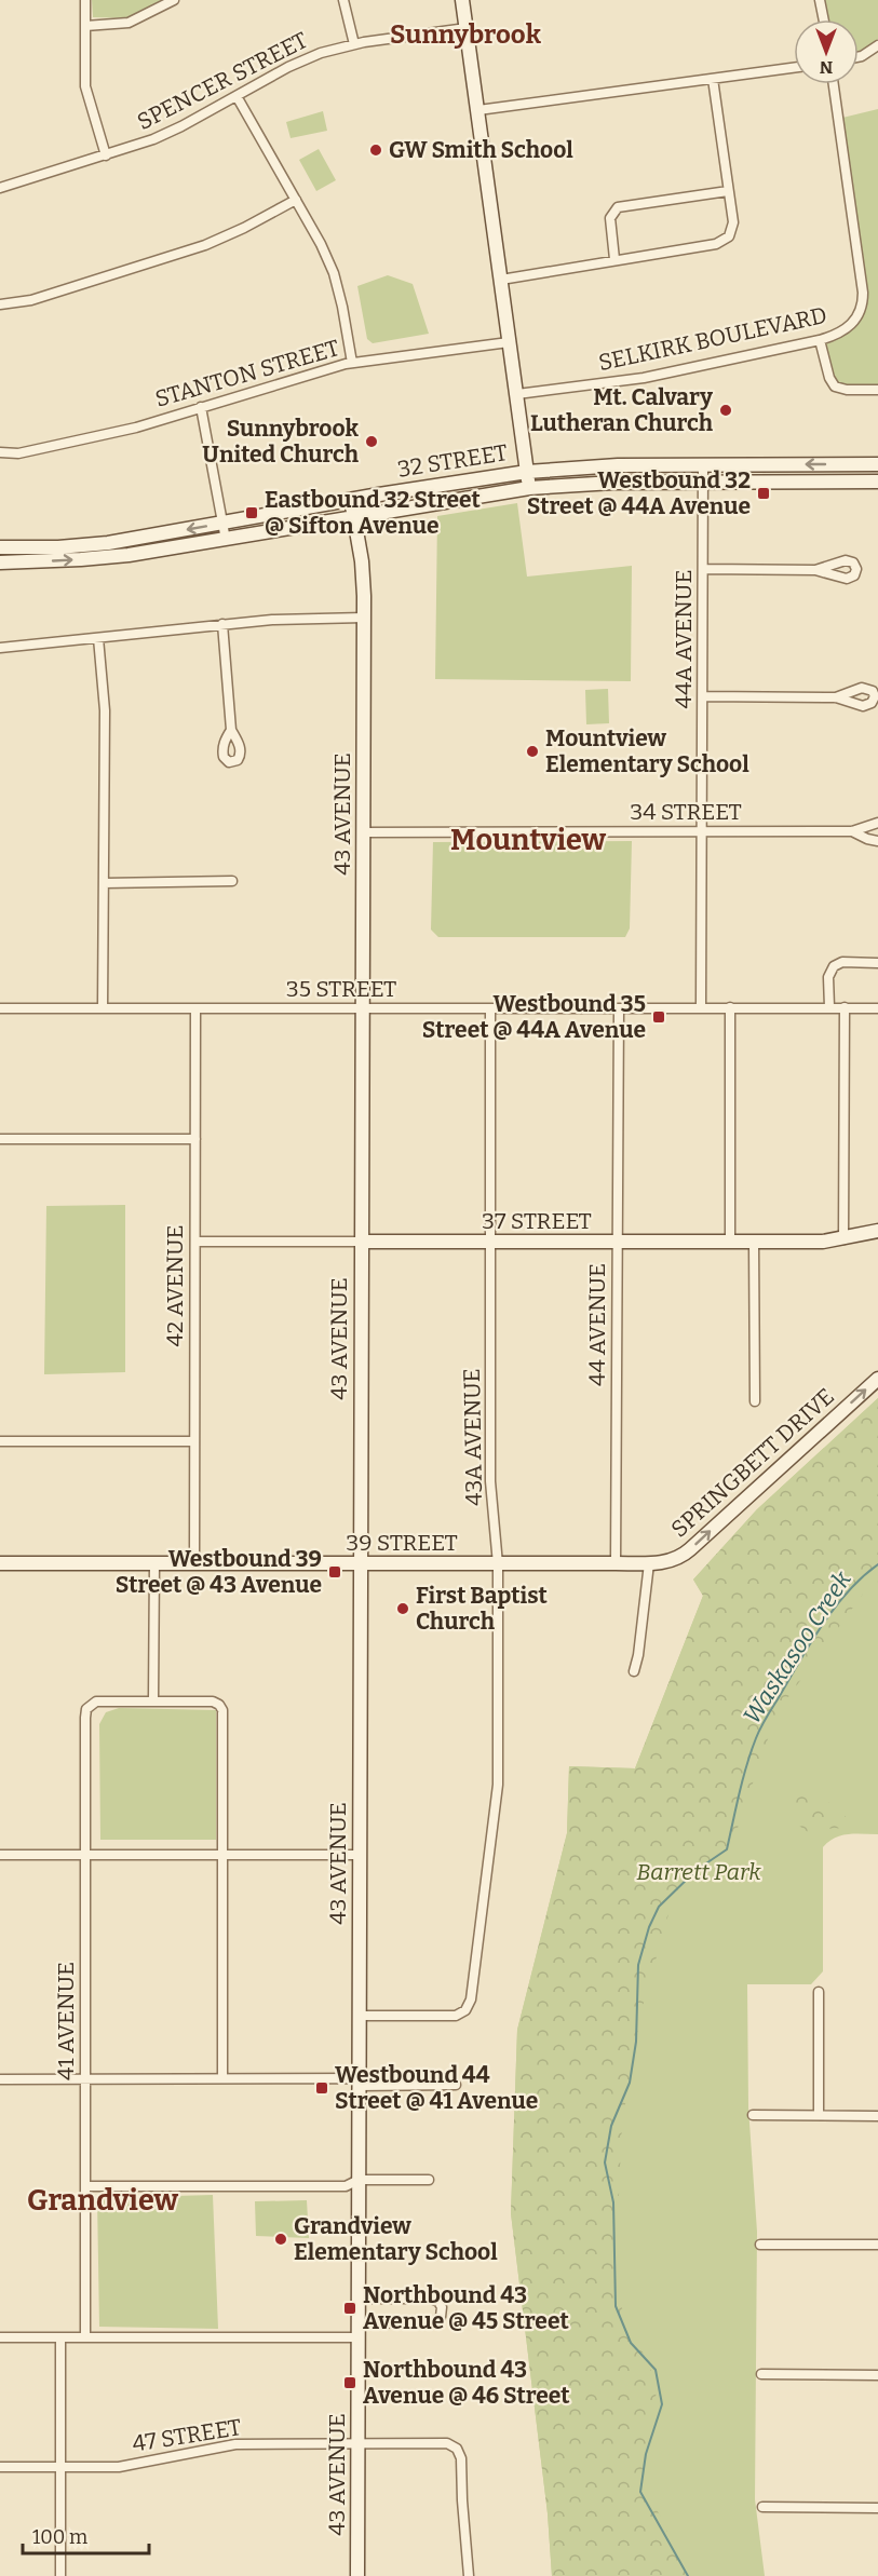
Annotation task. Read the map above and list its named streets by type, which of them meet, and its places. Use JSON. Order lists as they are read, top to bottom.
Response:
{
  "streets": {
    "street": [
      "SPENCER STREET",
      "SELKIRK BOULEVARD",
      "STANTON STREET",
      "32 STREET",
      "44A AVENUE",
      "34 STREET",
      "43 AVENUE",
      "35 STREET",
      "37 STREET",
      "42 AVENUE",
      "44 AVENUE",
      "43A AVENUE",
      "SPRINGBETT DRIVE",
      "39 STREET",
      "41 AVENUE",
      "47 STREET"
    ]
  },
  "crossings": [
    ["32 STREET", "44A AVENUE"],
    ["32 STREET", "43 AVENUE"],
    ["44A AVENUE", "34 STREET"],
    ["44A AVENUE", "35 STREET"],
    ["34 STREET", "43 AVENUE"],
    ["43 AVENUE", "35 STREET"],
    ["43 AVENUE", "37 STREET"],
    ["43 AVENUE", "43A AVENUE"],
    ["43 AVENUE", "39 STREET"],
    ["43 AVENUE", "47 STREET"],
    ["35 STREET", "42 AVENUE"],
    ["35 STREET", "44 AVENUE"],
    ["35 STREET", "43A AVENUE"],
    ["37 STREET", "42 AVENUE"],
    ["37 STREET", "44 AVENUE"],
    ["37 STREET", "43A AVENUE"],
    ["42 AVENUE", "39 STREET"],
    ["44 AVENUE", "39 STREET"],
    ["43A AVENUE", "39 STREET"],
    ["SPRINGBETT DRIVE", "39 STREET"]
  ],
  "one_way": ["SPRINGBETT DRIVE"],
  "districts": ["Sunnybrook", "Mountview", "Grandview"],
  "water": ["Waskasoo Creek"],
  "parks": ["Barrett Park"],
  "places": {
    "other": [
      "GW Smith School",
      "Mt. Calvary Lutheran Church",
      "Sunnybrook United Church",
      "Mountview Elementary School",
      "First Baptist Church",
      "Grandview Elementary School"
    ],
    "transit": [
      "Westbound 32 Street @ 44A Avenue",
      "Eastbound 32 Street @ Sifton Avenue",
      "Westbound 35 Street @ 44A Avenue",
      "Westbound 39 Street @ 43 Avenue",
      "Westbound 44 Street @ 41 Avenue",
      "Northbound 43 Avenue @ 45 Street",
      "Northbound 43 Avenue @ 46 Street"
    ]
  },
  "scale_bar": "100 m",
  "north": "bottom"
}
